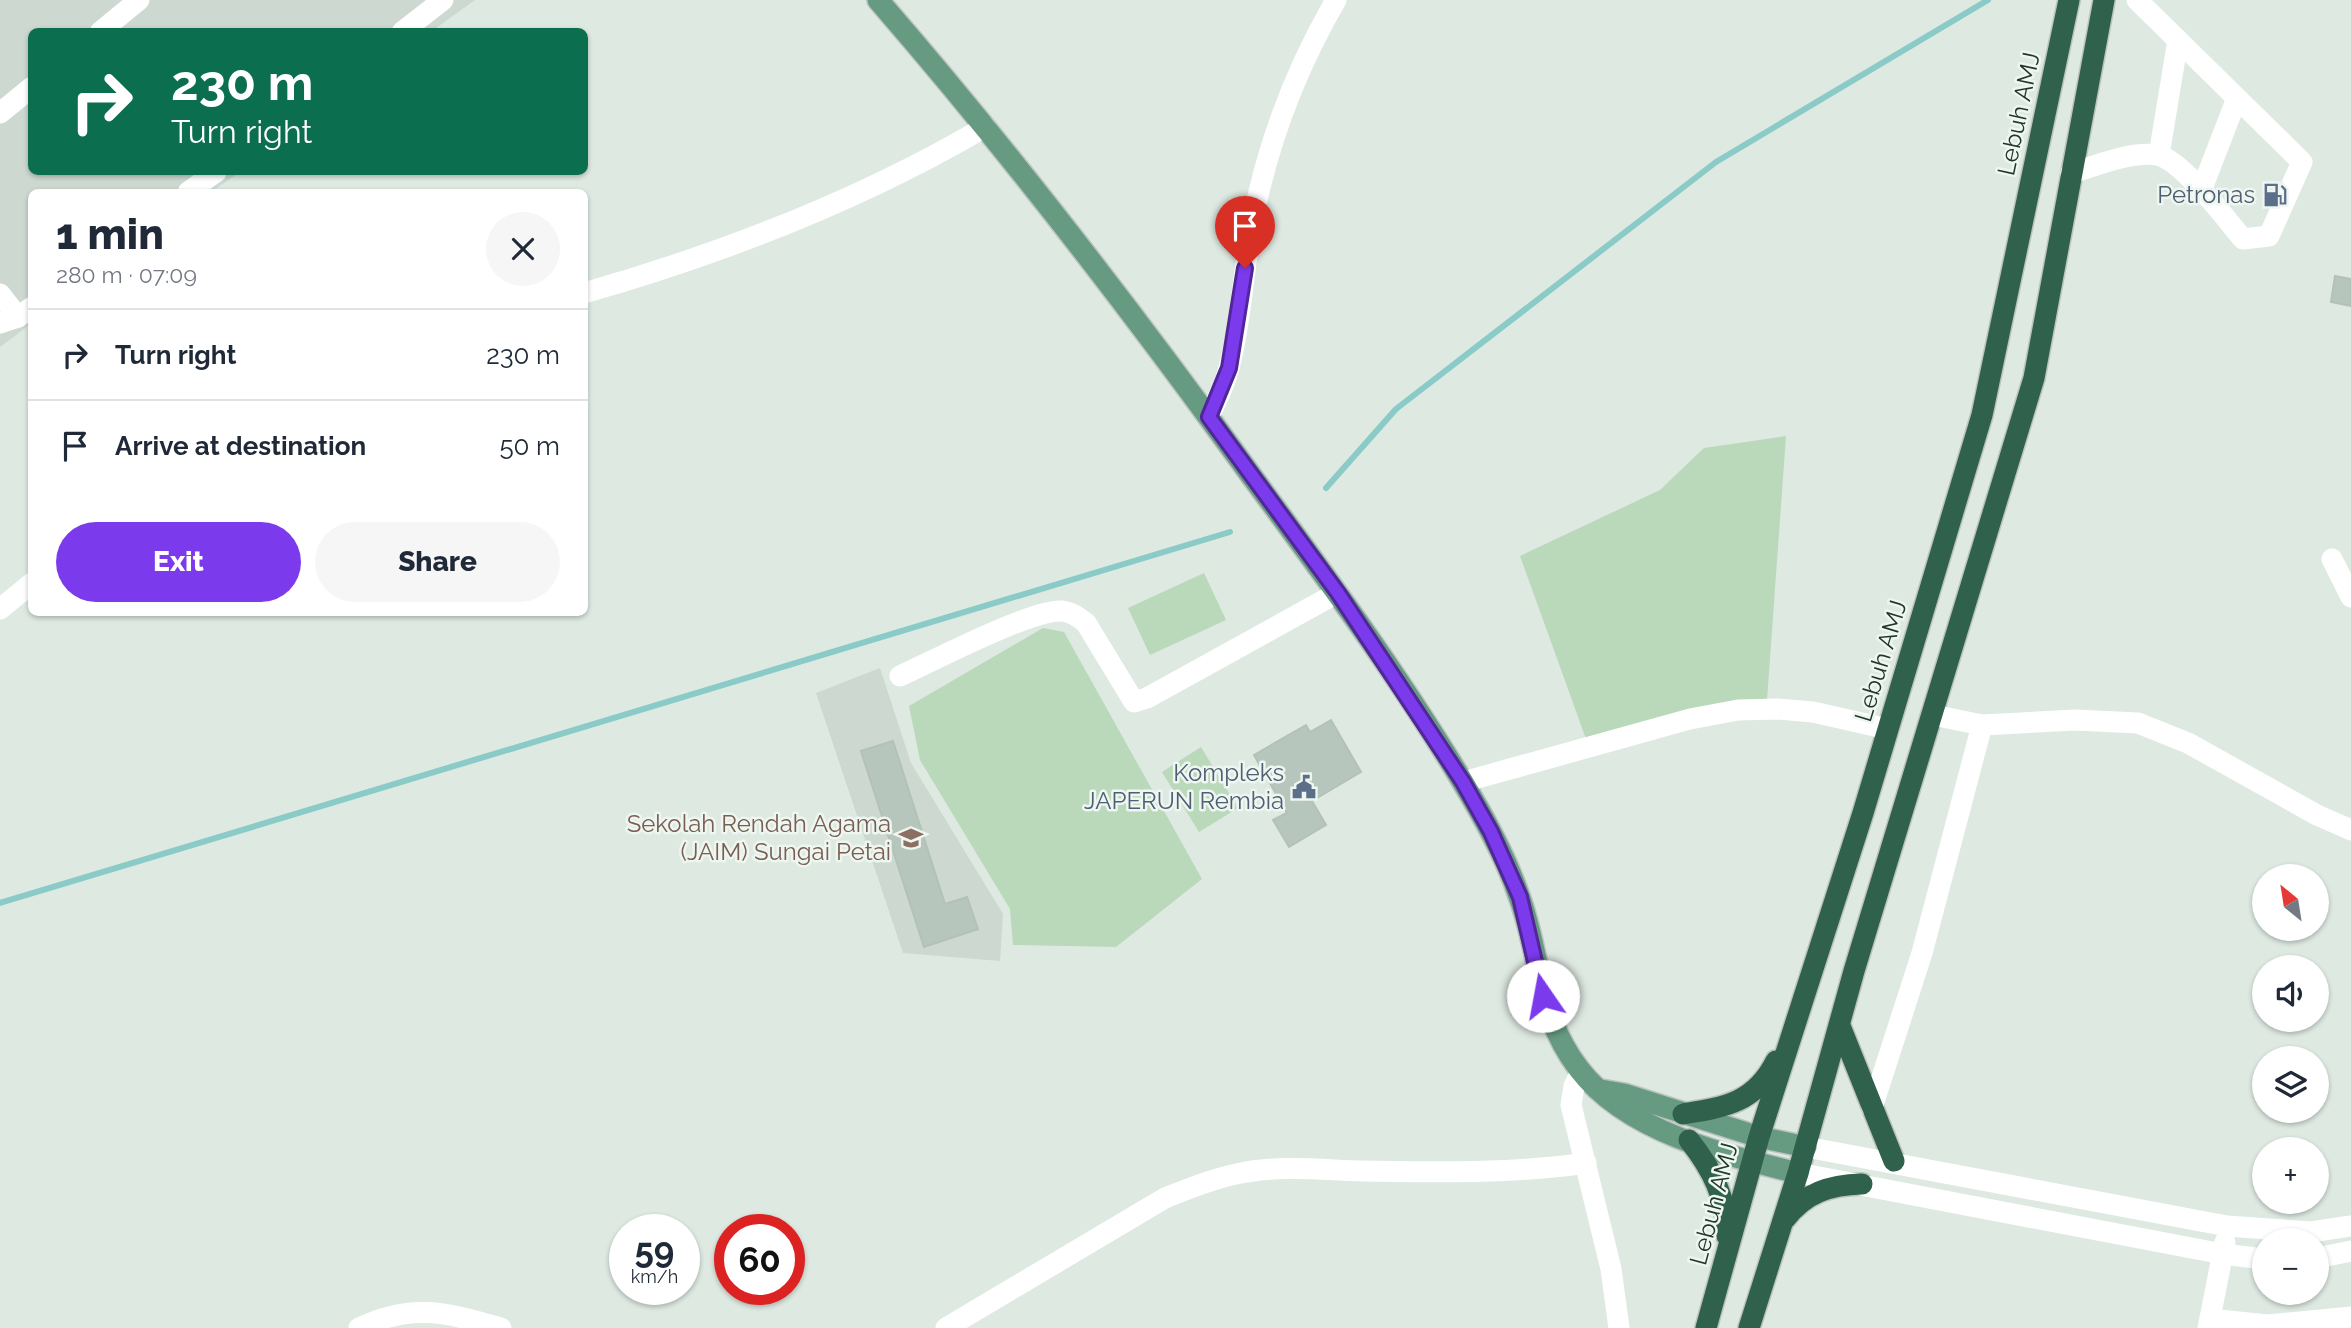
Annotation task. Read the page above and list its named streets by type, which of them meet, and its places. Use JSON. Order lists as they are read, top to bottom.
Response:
{
  "streets": {
    "highway": ["Lebuh AMJ"]
  },
  "places": {
    "fuel station": ["Petronas"],
    "public building": ["Kompleks JAPERUN Rembia"],
    "school or university": ["Sekolah Rendah Agama (JAIM) Sungai Petai"]
  },
  "north": "top left",
  "page": {
    "turn": ["230 m", "Turn right"],
    "heading": ["1 min", "280 m · 07:09"],
    "list": [
      {
        "name": "Turn right",
        "value": "230 m"
      },
      {
        "name": "Arrive at destination",
        "value": "50 m"
      }
    ],
    "buttons": ["Exit", "Share"],
    "map_buttons": ["+", "−"],
    "speed": "59 km/h",
    "limit": "60"
  }
}
